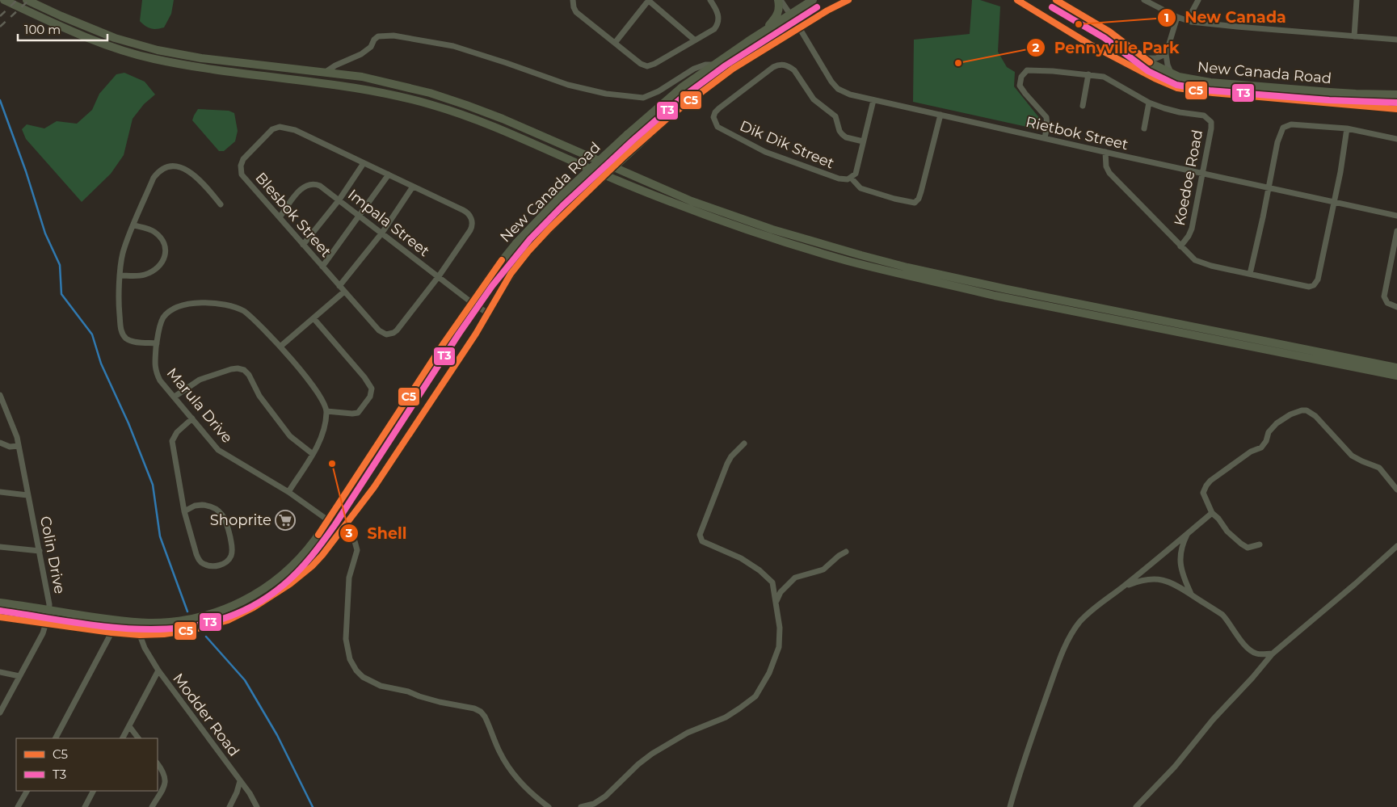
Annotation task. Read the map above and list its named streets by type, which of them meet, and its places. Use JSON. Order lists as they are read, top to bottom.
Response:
{
  "streets": {
    "main road": ["New Canada Road"],
    "street": [
      "Rietbok Street",
      "Dik Dik Street",
      "Koedoe Road",
      "Blesbok Street",
      "Impala Street",
      "Marula Drive",
      "Colin Drive",
      "Modder Road"
    ]
  },
  "crossings": [
    ["New Canada Road", "Rietbok Street"],
    ["New Canada Road", "Impala Street"],
    ["New Canada Road", "Marula Drive"],
    ["New Canada Road", "Colin Drive"],
    ["New Canada Road", "Modder Road"],
    ["Rietbok Street", "Koedoe Road"],
    ["Blesbok Street", "Impala Street"]
  ],
  "places": {
    "other": ["New Canada", "Pennyville Park", "Shell"],
    "supermarket": ["Shoprite"]
  },
  "lines": ["transit line C5", "transit line T3"],
  "legend": ["C5", "T3"],
  "scale_bar": "100 m"
}
